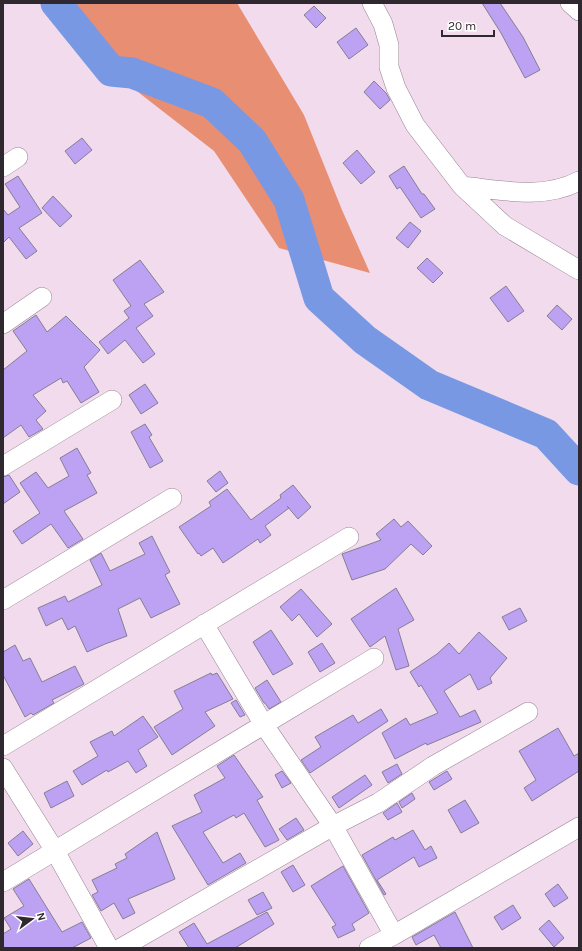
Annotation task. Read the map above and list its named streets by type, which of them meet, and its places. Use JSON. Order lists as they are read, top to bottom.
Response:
{
  "scale_bar": "20 m",
  "north": "right"
}
